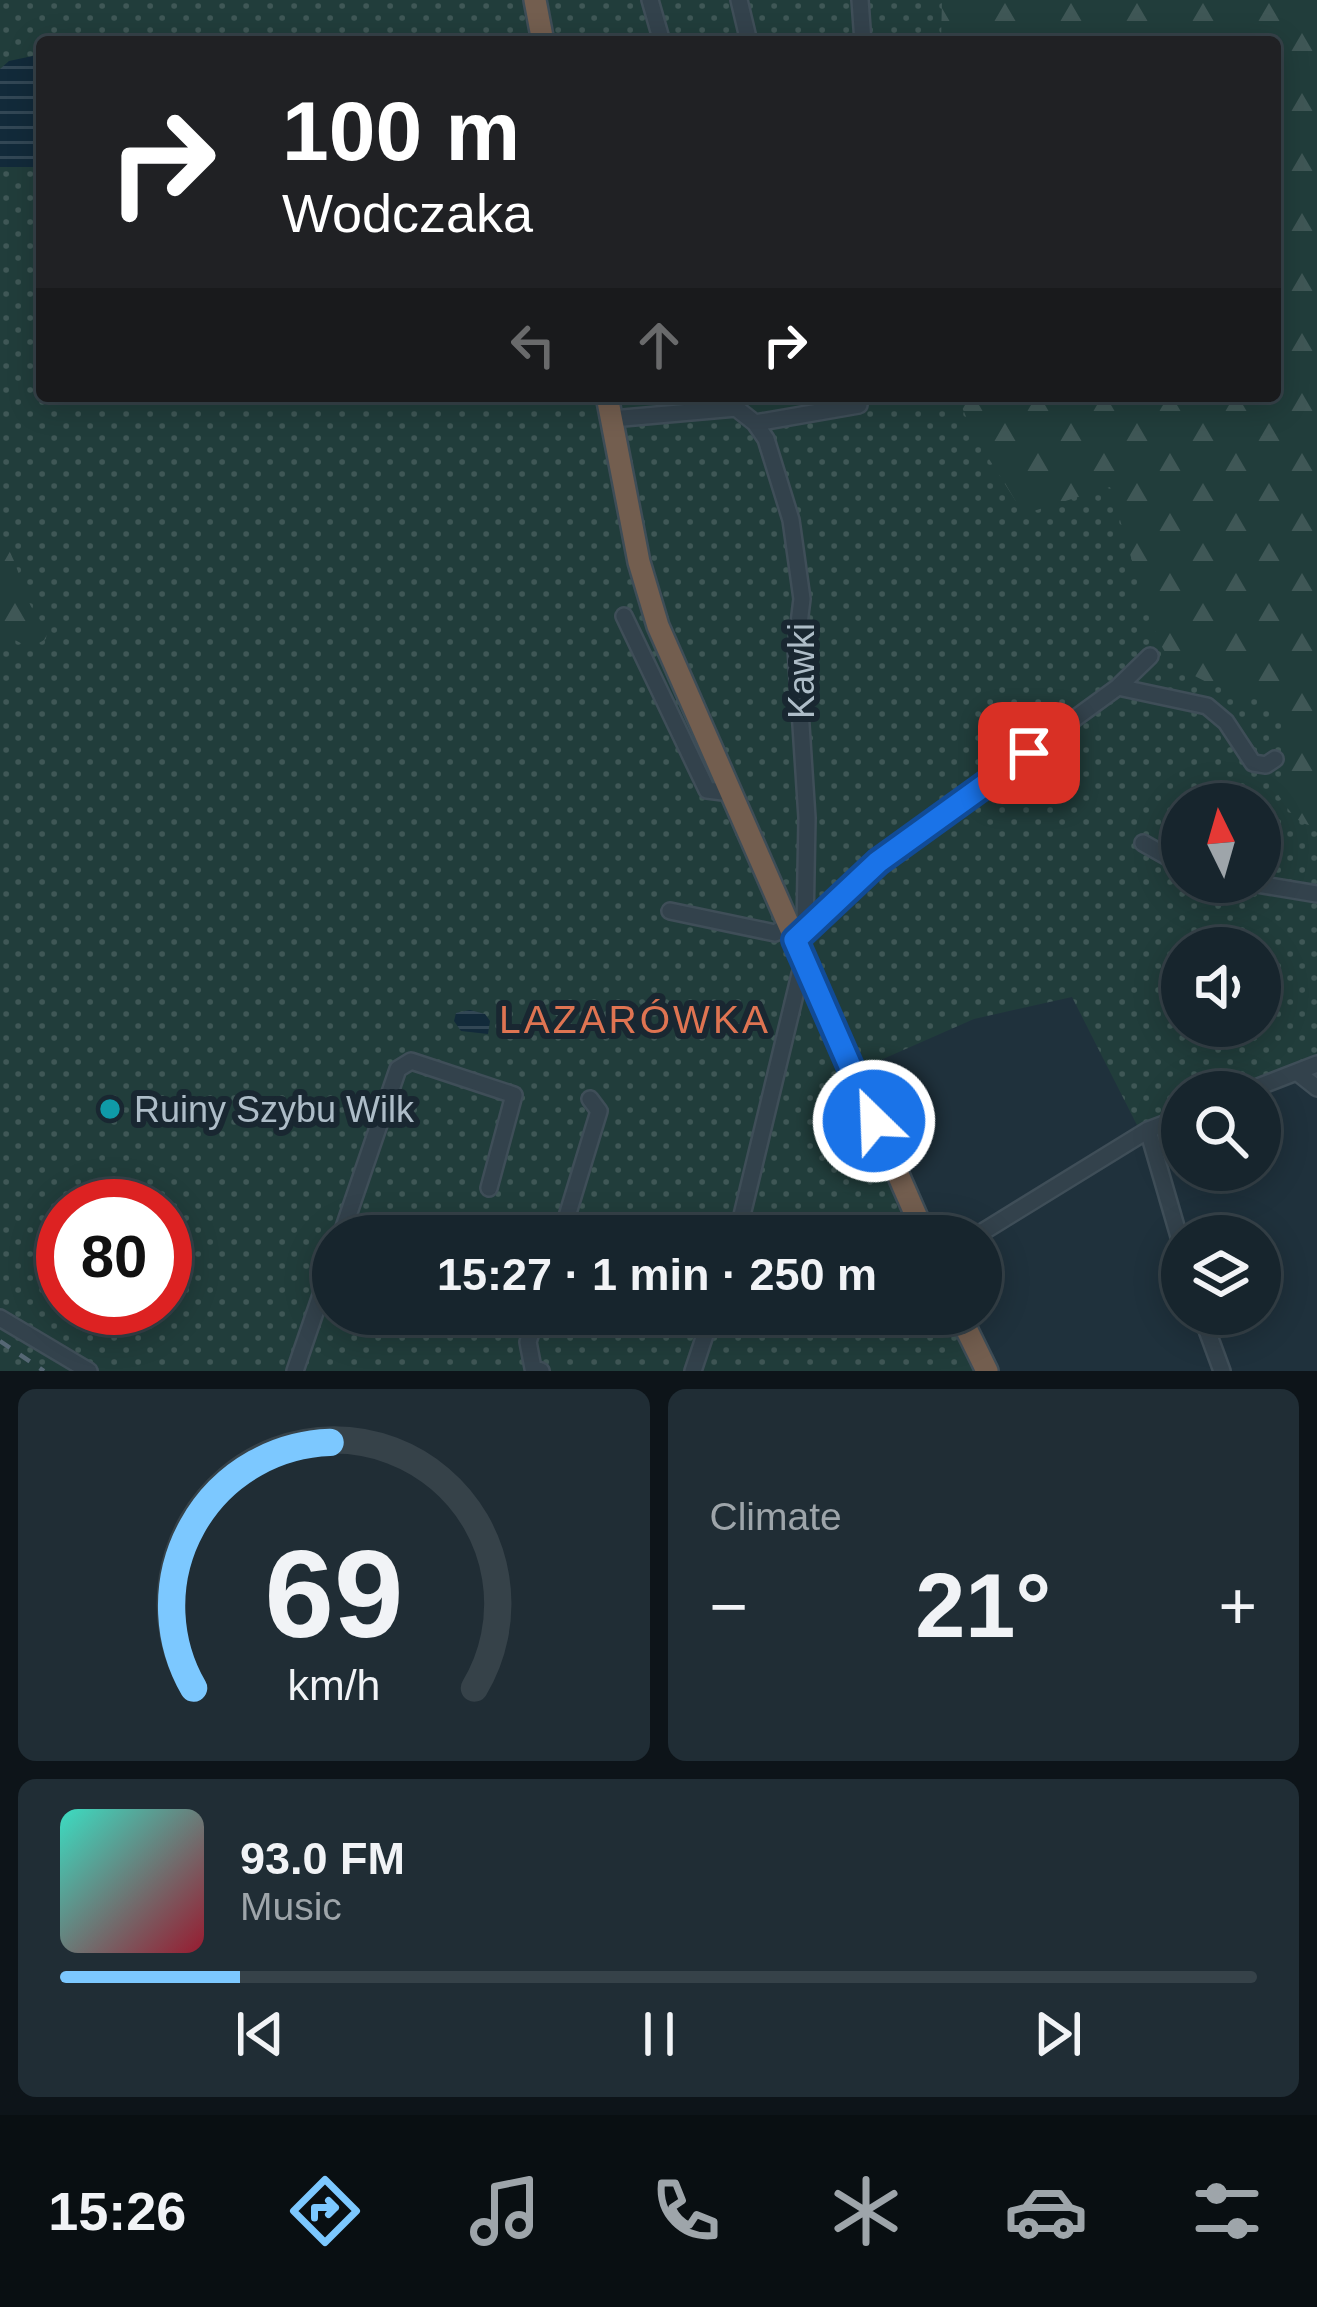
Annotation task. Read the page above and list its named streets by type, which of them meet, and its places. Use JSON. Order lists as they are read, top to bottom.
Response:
{
  "streets": {
    "street": ["Kawki"]
  },
  "districts": ["LAZARÓWKA"],
  "places": ["Ruiny Szybu Wilk"],
  "north": "top",
  "page": {
    "turn": ["100 m", "Wodczaka"],
    "limit": "80",
    "trip": "15:27 · 1 min · 250 m",
    "tile": "Climate",
    "heat": ["−", "21°", "+"],
    "song": ["93.0 FM", "Music"],
    "tabs": "15:26",
    "gauge": ["69", "km/h"]
  }
}
